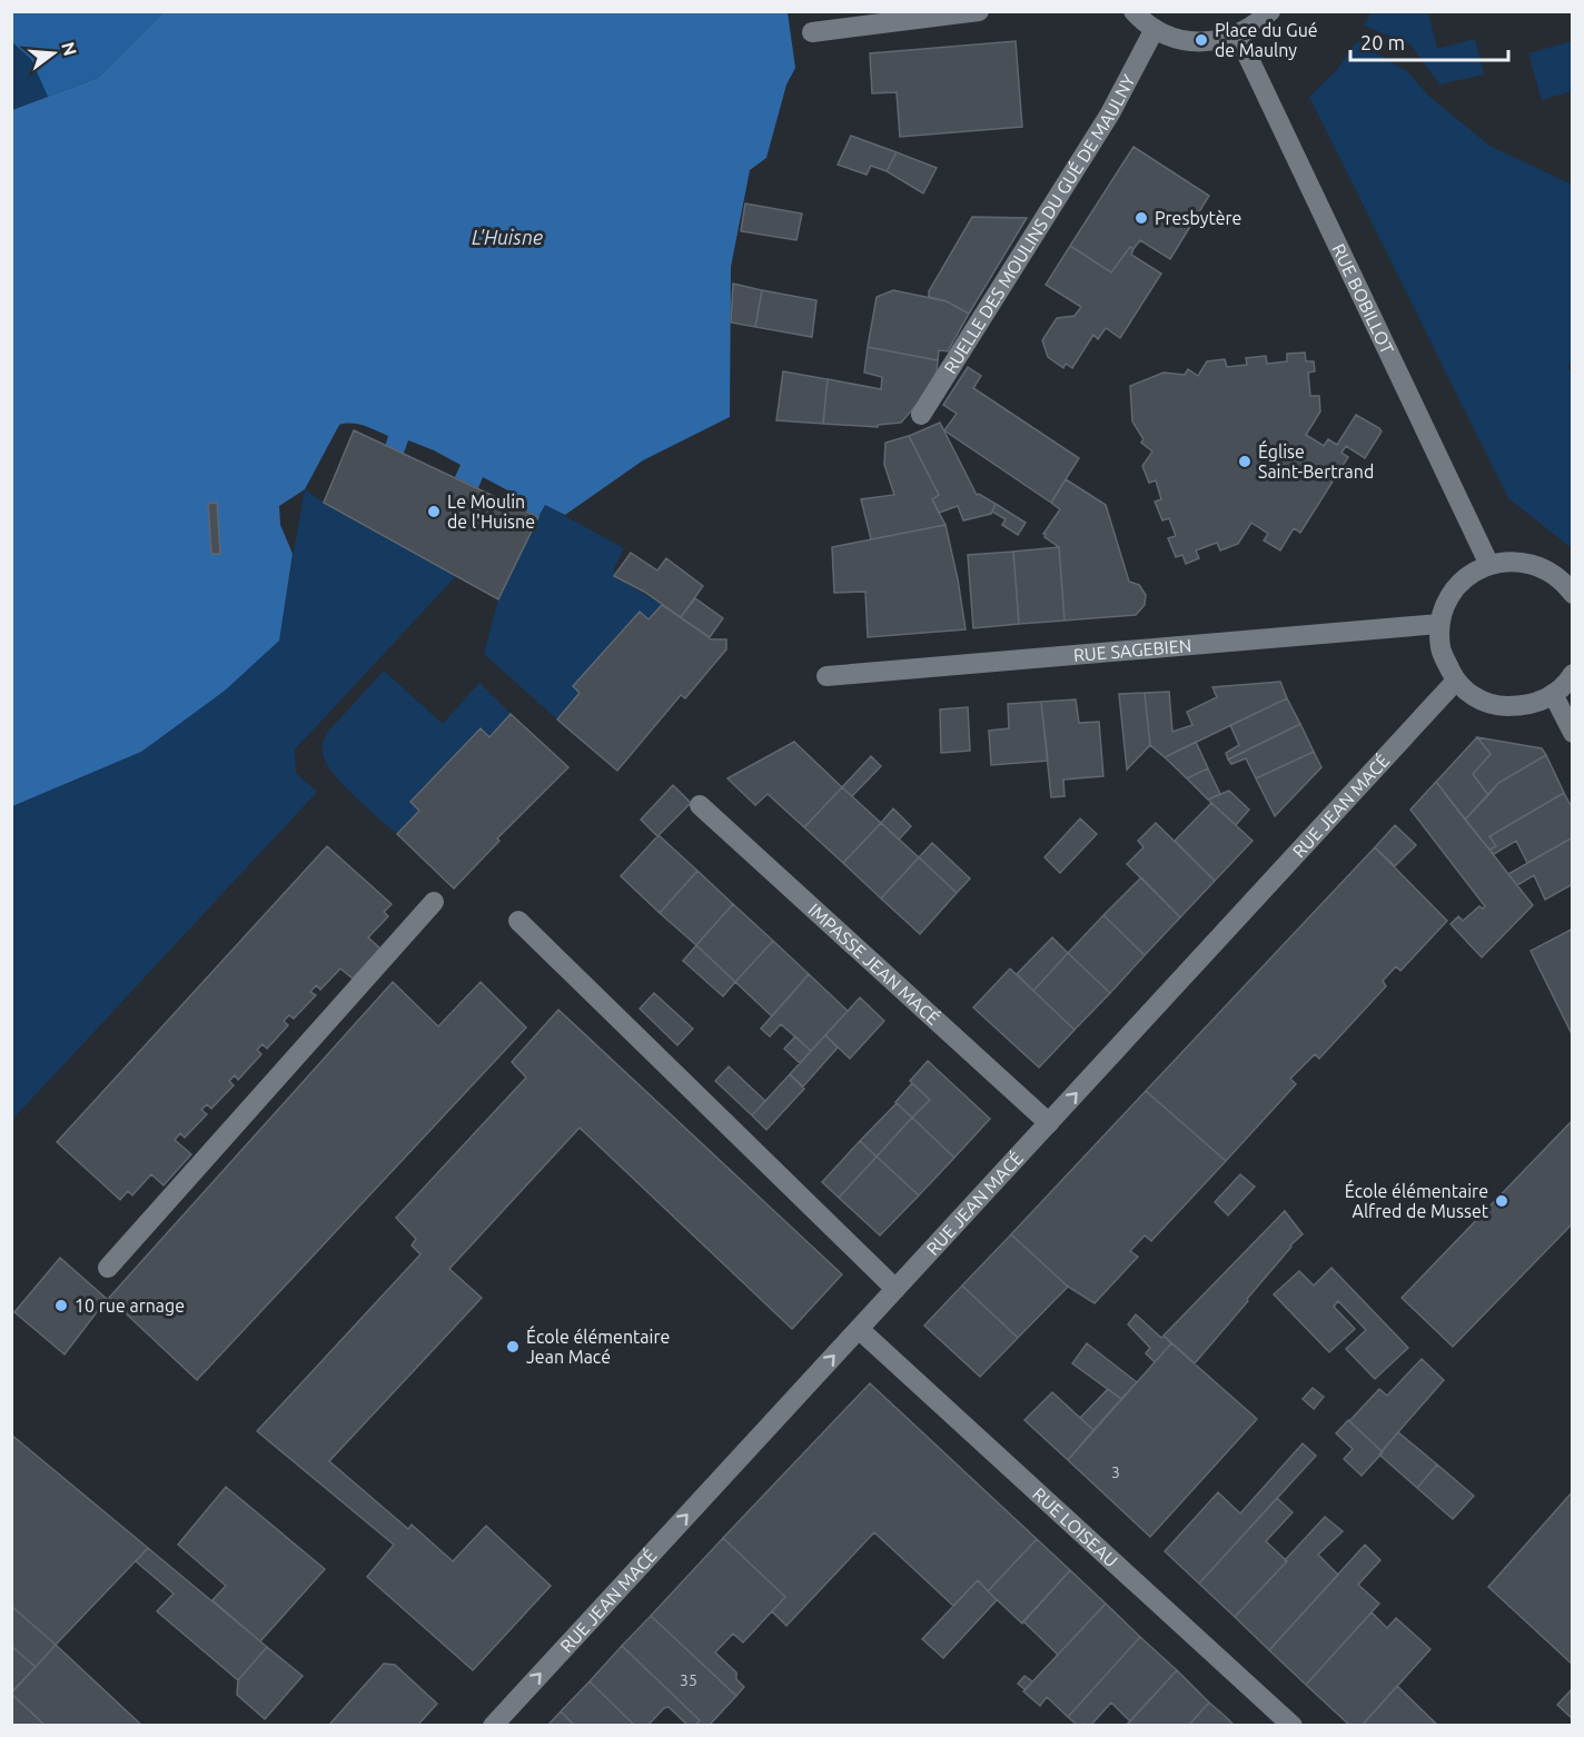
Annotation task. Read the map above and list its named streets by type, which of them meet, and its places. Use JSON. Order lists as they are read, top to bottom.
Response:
{
  "streets": {
    "street": [
      "RUELLE DES MOULINS DU GUÉ DE MAULNY",
      "RUE BOBILLOT",
      "RUE SAGEBIEN",
      "RUE JEAN MACÉ",
      "IMPASSE JEAN MACÉ",
      "RUE LOISEAU"
    ]
  },
  "crossings": [
    ["RUE JEAN MACÉ", "IMPASSE JEAN MACÉ"],
    ["RUE JEAN MACÉ", "RUE LOISEAU"]
  ],
  "one_way": ["RUE JEAN MACÉ"],
  "water": ["L'Huisne"],
  "places": [
    "Place du Gué de Maulny",
    "Presbytère",
    "Église Saint-Bertrand",
    "Le Moulin de l'Huisne",
    "École élémentaire Alfred de Musset",
    "10 rue arnage",
    "École élémentaire Jean Macé"
  ],
  "house_numbers": ["3", "35"],
  "scale_bar": "20 m",
  "north": "right"
}
